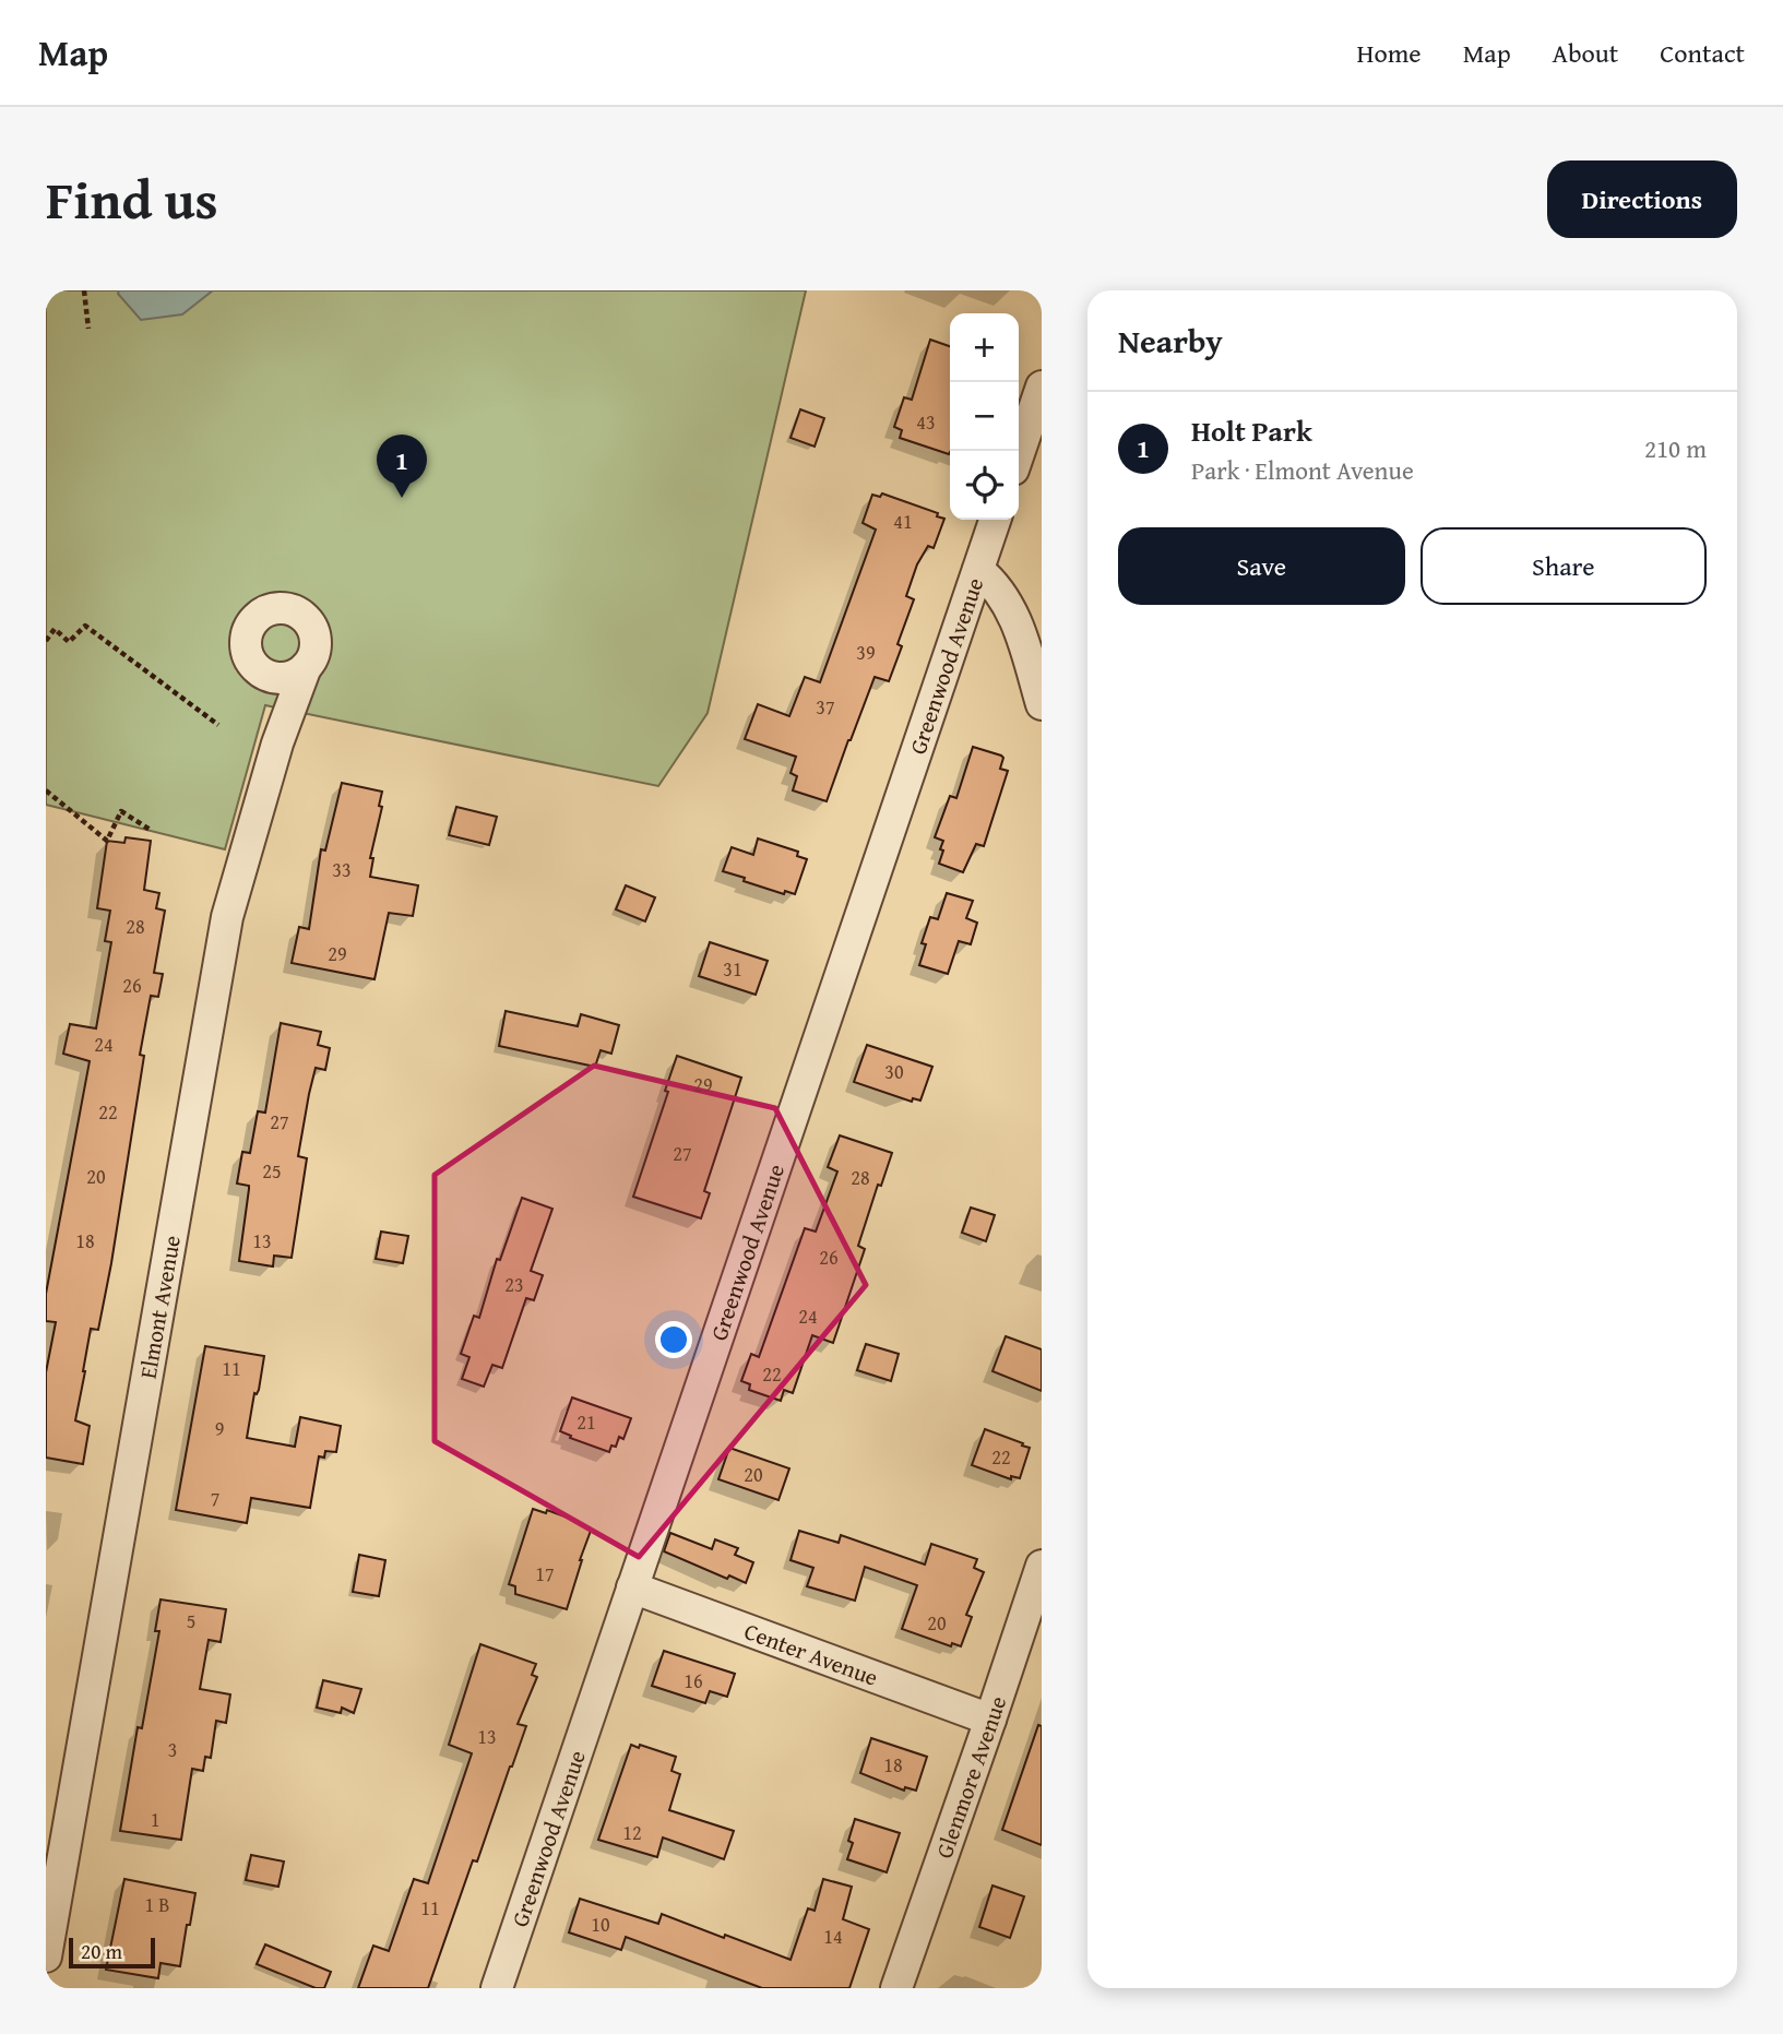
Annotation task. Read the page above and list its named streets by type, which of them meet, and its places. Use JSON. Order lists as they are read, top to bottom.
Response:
{
  "streets": {
    "street": [
      "Greenwood Avenue",
      "Elmont Avenue",
      "Center Avenue",
      "Glenmore Avenue"
    ]
  },
  "crossings": [
    ["Greenwood Avenue", "Center Avenue"],
    ["Center Avenue", "Glenmore Avenue"]
  ],
  "house_numbers": [
    "43",
    "41",
    "39",
    "37",
    "33",
    "28",
    "29",
    "31",
    "26",
    "24",
    "30",
    "29",
    "22",
    "27",
    "27",
    "25",
    "20",
    "28",
    "18",
    "13",
    "26",
    "23",
    "24",
    "11",
    "22",
    "21",
    "9",
    "22",
    "20",
    "7",
    "17",
    "5",
    "20",
    "16",
    "13",
    "3",
    "18",
    "1",
    "12",
    "1 B",
    "11",
    "10",
    "14"
  ],
  "scale_bar": "20 m",
  "page": {
    "header": "Map",
    "nav": [
      "Home",
      "Map",
      "About",
      "Contact"
    ],
    "title": "Find us",
    "buttons": [
      "Directions",
      ["Save", "Share"]
    ],
    "heading": "Nearby",
    "map_buttons": ["+", "−"],
    "list": [
      {
        "mark": "1",
        "name": "Holt Park",
        "note": "Park · Elmont Avenue",
        "value": "210 m"
      }
    ],
    "pins": "1",
    "scale": "20 m"
  }
}
